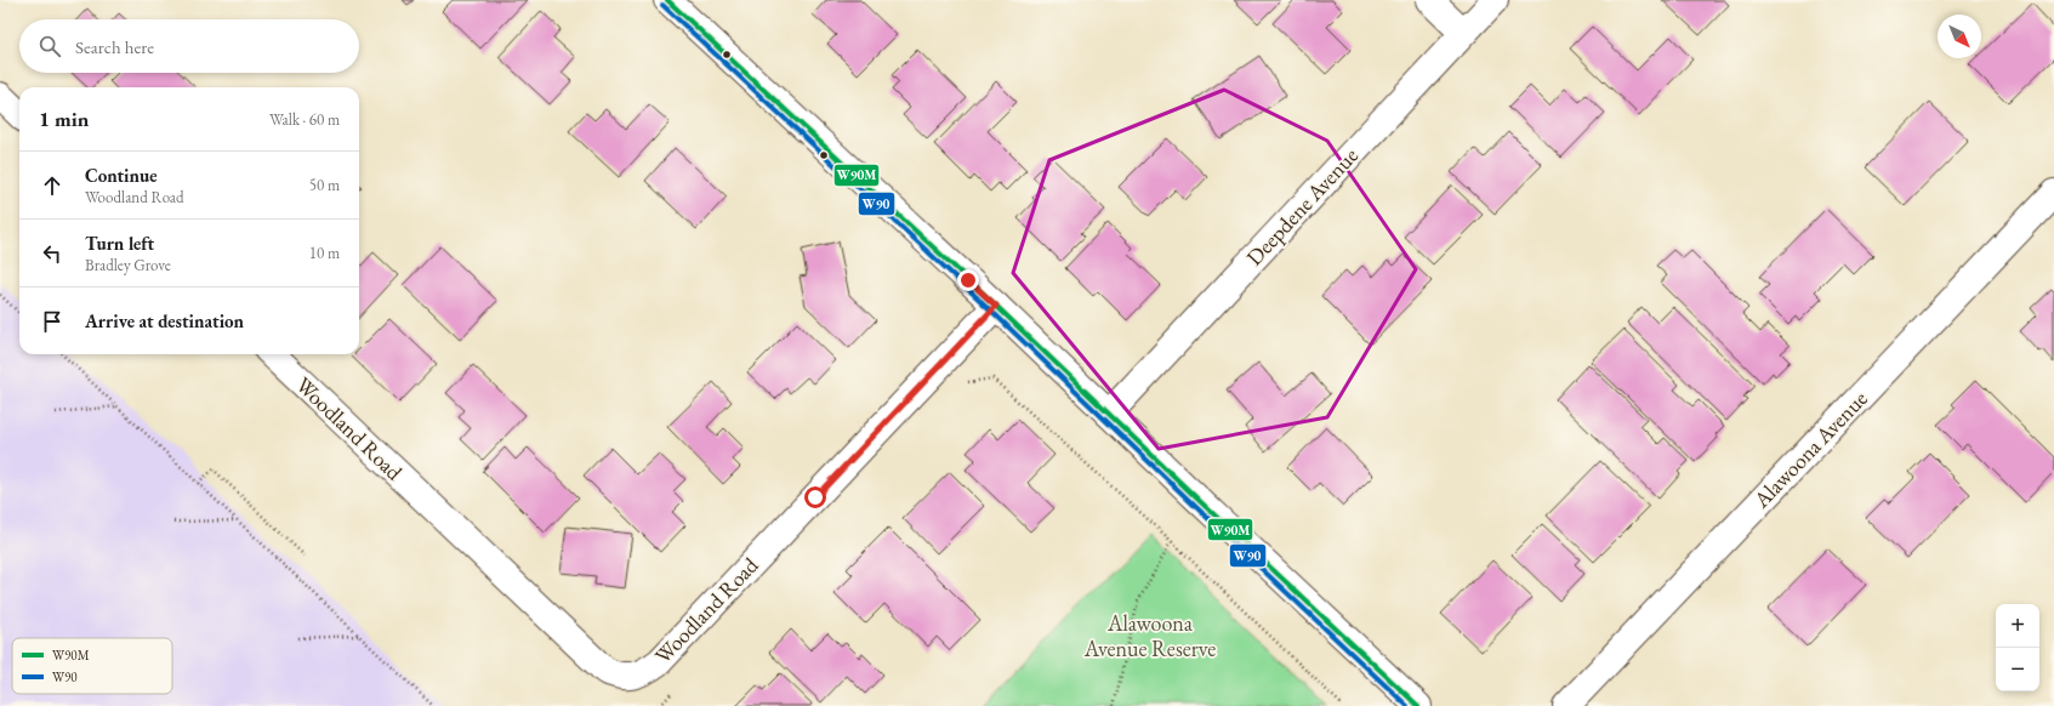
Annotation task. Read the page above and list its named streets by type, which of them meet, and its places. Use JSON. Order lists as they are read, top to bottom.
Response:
{
  "streets": {
    "street": ["Deepdene Avenue", "Woodland Road", "Alawoona Avenue"]
  },
  "parks": ["Alawoona Avenue Reserve"],
  "lines": ["transit line W90M", "transit line W90"],
  "legend": ["W90M", "W90"],
  "north": "bottom right",
  "page": {
    "search": "Search here",
    "heading": ["1 min", "Walk · 60 m"],
    "list": [
      ["Continue", "Woodland Road", "50 m"],
      ["Turn left", "Bradley Grove", "10 m"],
      "Arrive at destination"
    ],
    "map_buttons": ["+", "−"]
  }
}
